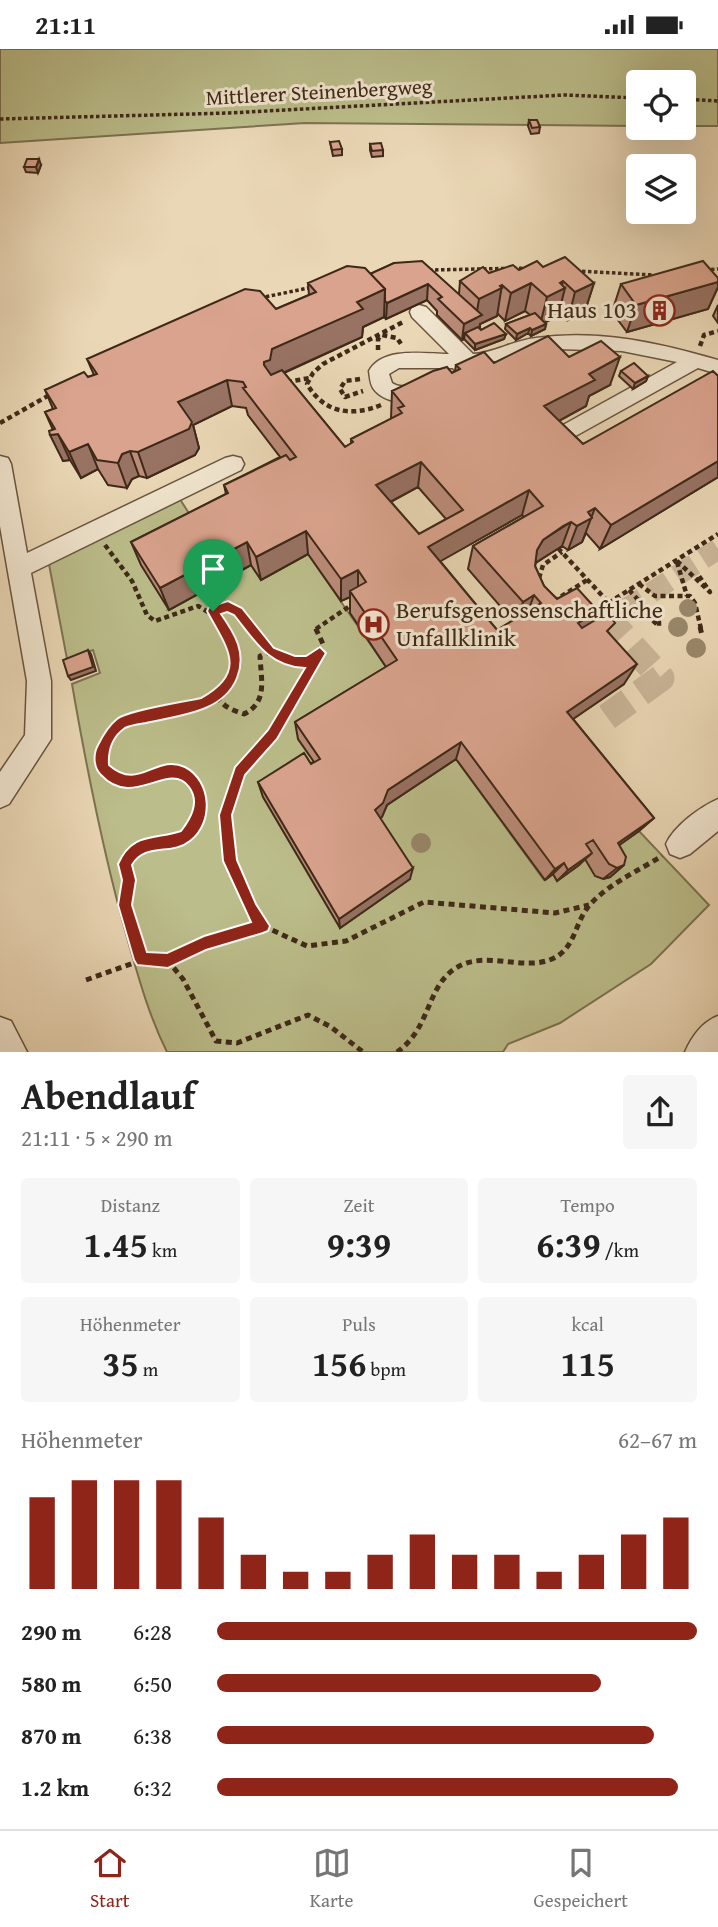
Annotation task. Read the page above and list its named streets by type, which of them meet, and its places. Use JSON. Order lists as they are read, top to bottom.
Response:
{
  "streets": {
    "path": ["Mittlerer Steinenbergweg"]
  },
  "places": {
    "building": ["Haus 103"],
    "hospital": ["Berufsgenossenschaftliche Unfallklinik"]
  },
  "page": {
    "status": "21:11",
    "heading": ["Abendlauf", "21:11 · 5 × 290 m"],
    "stats": [
      ["Distanz", "1.45 km"],
      ["Zeit", "9:39"],
      ["Tempo", "6:39 /km"],
      ["Höhenmeter", "35 m"],
      ["Puls", "156 bpm"],
      ["kcal", "115"]
    ],
    "chart": ["Höhenmeter", "62–67 m"],
    "list": [
      {
        "name": "290 m",
        "note": "6:28"
      },
      {
        "name": "580 m",
        "note": "6:50"
      },
      {
        "name": "870 m",
        "note": "6:38"
      },
      {
        "name": "1.2 km",
        "note": "6:32"
      }
    ],
    "tabs": ["Start", "Karte", "Gespeichert"]
  }
}
